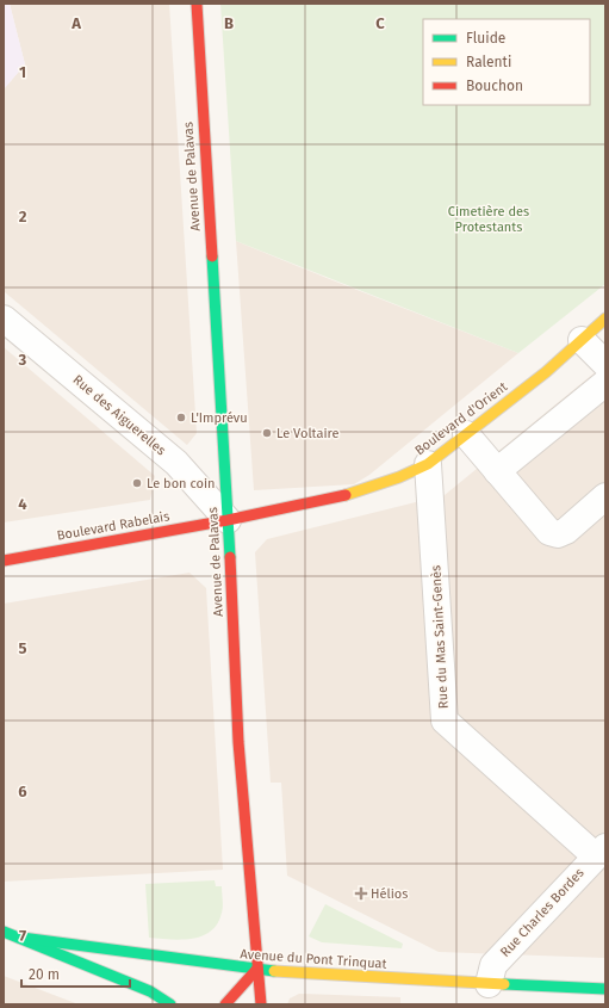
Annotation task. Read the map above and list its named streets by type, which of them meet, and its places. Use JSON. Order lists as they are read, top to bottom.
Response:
{
  "streets": {
    "main road": [
      "Avenue de Palavas",
      "Boulevard d'Orient",
      "Boulevard Rabelais",
      "Avenue du Pont Trinquat"
    ],
    "street": ["Rue des Aiguerelles", "Rue du Mas Saint-Genès", "Rue Charles Bordes"]
  },
  "crossings": [
    ["Avenue de Palavas", "Rue des Aiguerelles"],
    ["Avenue de Palavas", "Boulevard d'Orient"],
    ["Avenue de Palavas", "Boulevard Rabelais"],
    ["Avenue de Palavas", "Avenue du Pont Trinquat"],
    ["Rue des Aiguerelles", "Boulevard d'Orient"],
    ["Rue des Aiguerelles", "Boulevard Rabelais"],
    ["Boulevard d'Orient", "Boulevard Rabelais"],
    ["Boulevard d'Orient", "Rue du Mas Saint-Genès"],
    ["Rue du Mas Saint-Genès", "Rue Charles Bordes"],
    ["Rue Charles Bordes", "Avenue du Pont Trinquat"]
  ],
  "parks": ["Cimetière des Protestants"],
  "places": {
    "other": ["L'Imprévu", "Le Voltaire", "Le bon coin"],
    "health": ["Hélios"]
  },
  "legend": ["Fluide", "Ralenti", "Bouchon"],
  "scale_bar": "20 m",
  "grid": {
    "columns": ["A", "B", "C"],
    "rows": [
      "1",
      "2",
      "3",
      "4",
      "5",
      "6",
      "7"
    ]
  }
}
